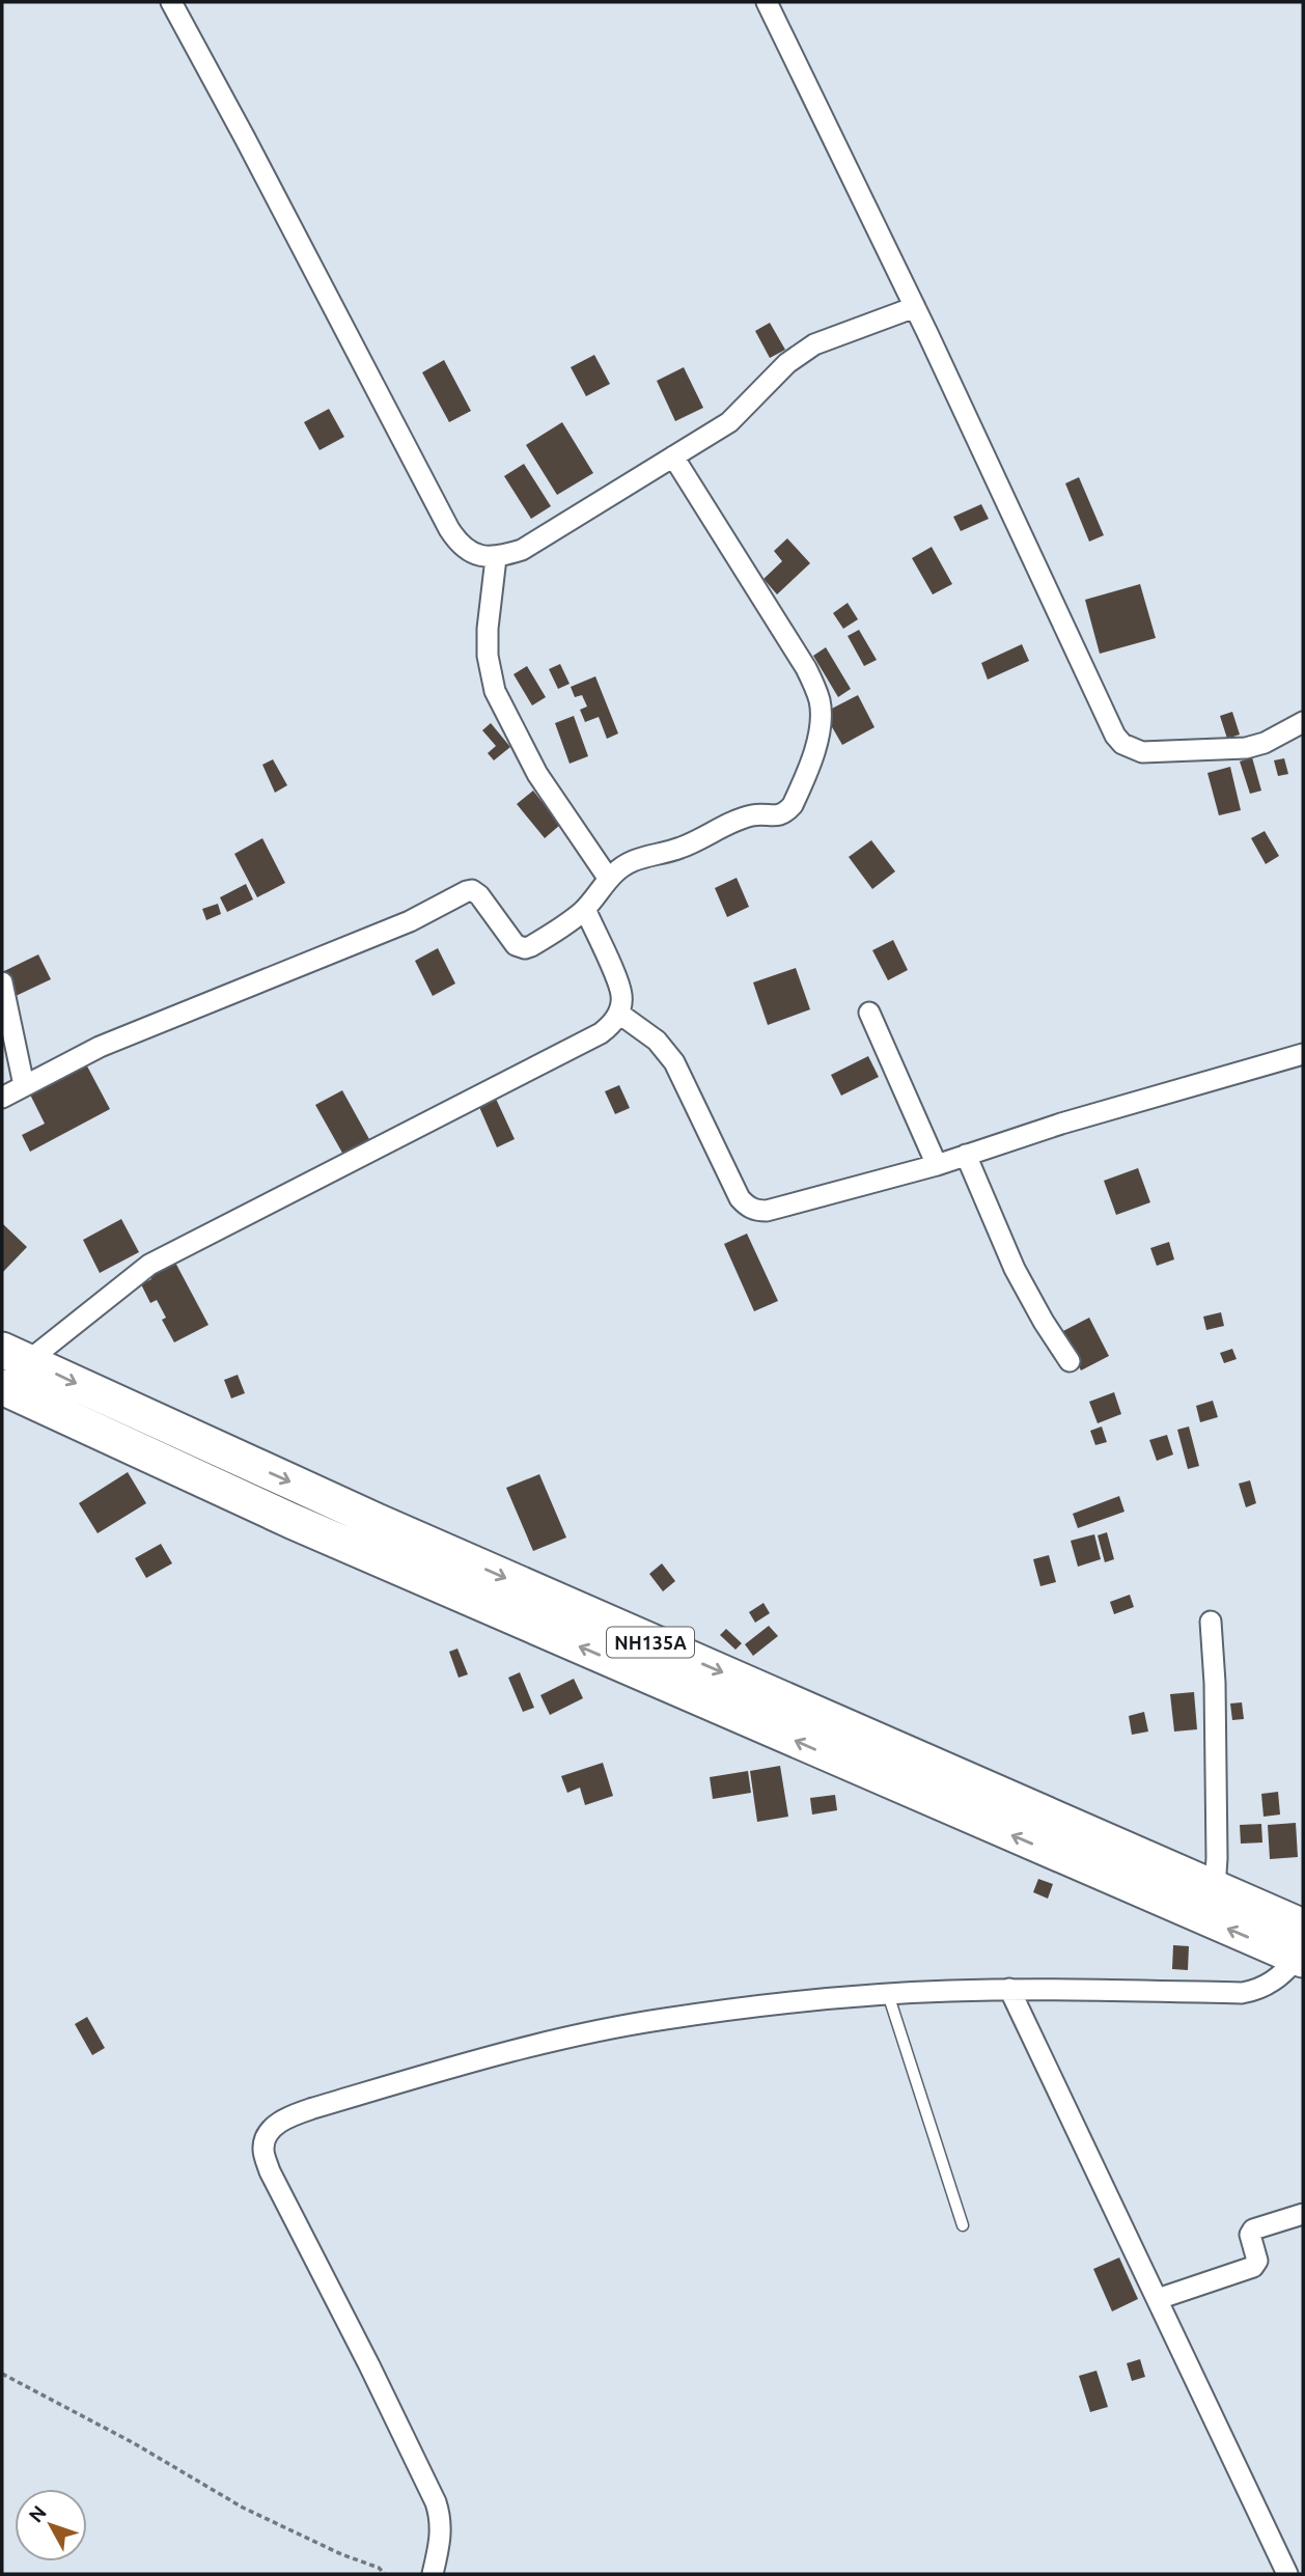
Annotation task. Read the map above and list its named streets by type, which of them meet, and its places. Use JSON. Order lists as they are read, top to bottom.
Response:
{
  "streets": {
    "highway": ["NH135A"]
  },
  "north": "top left"
}
